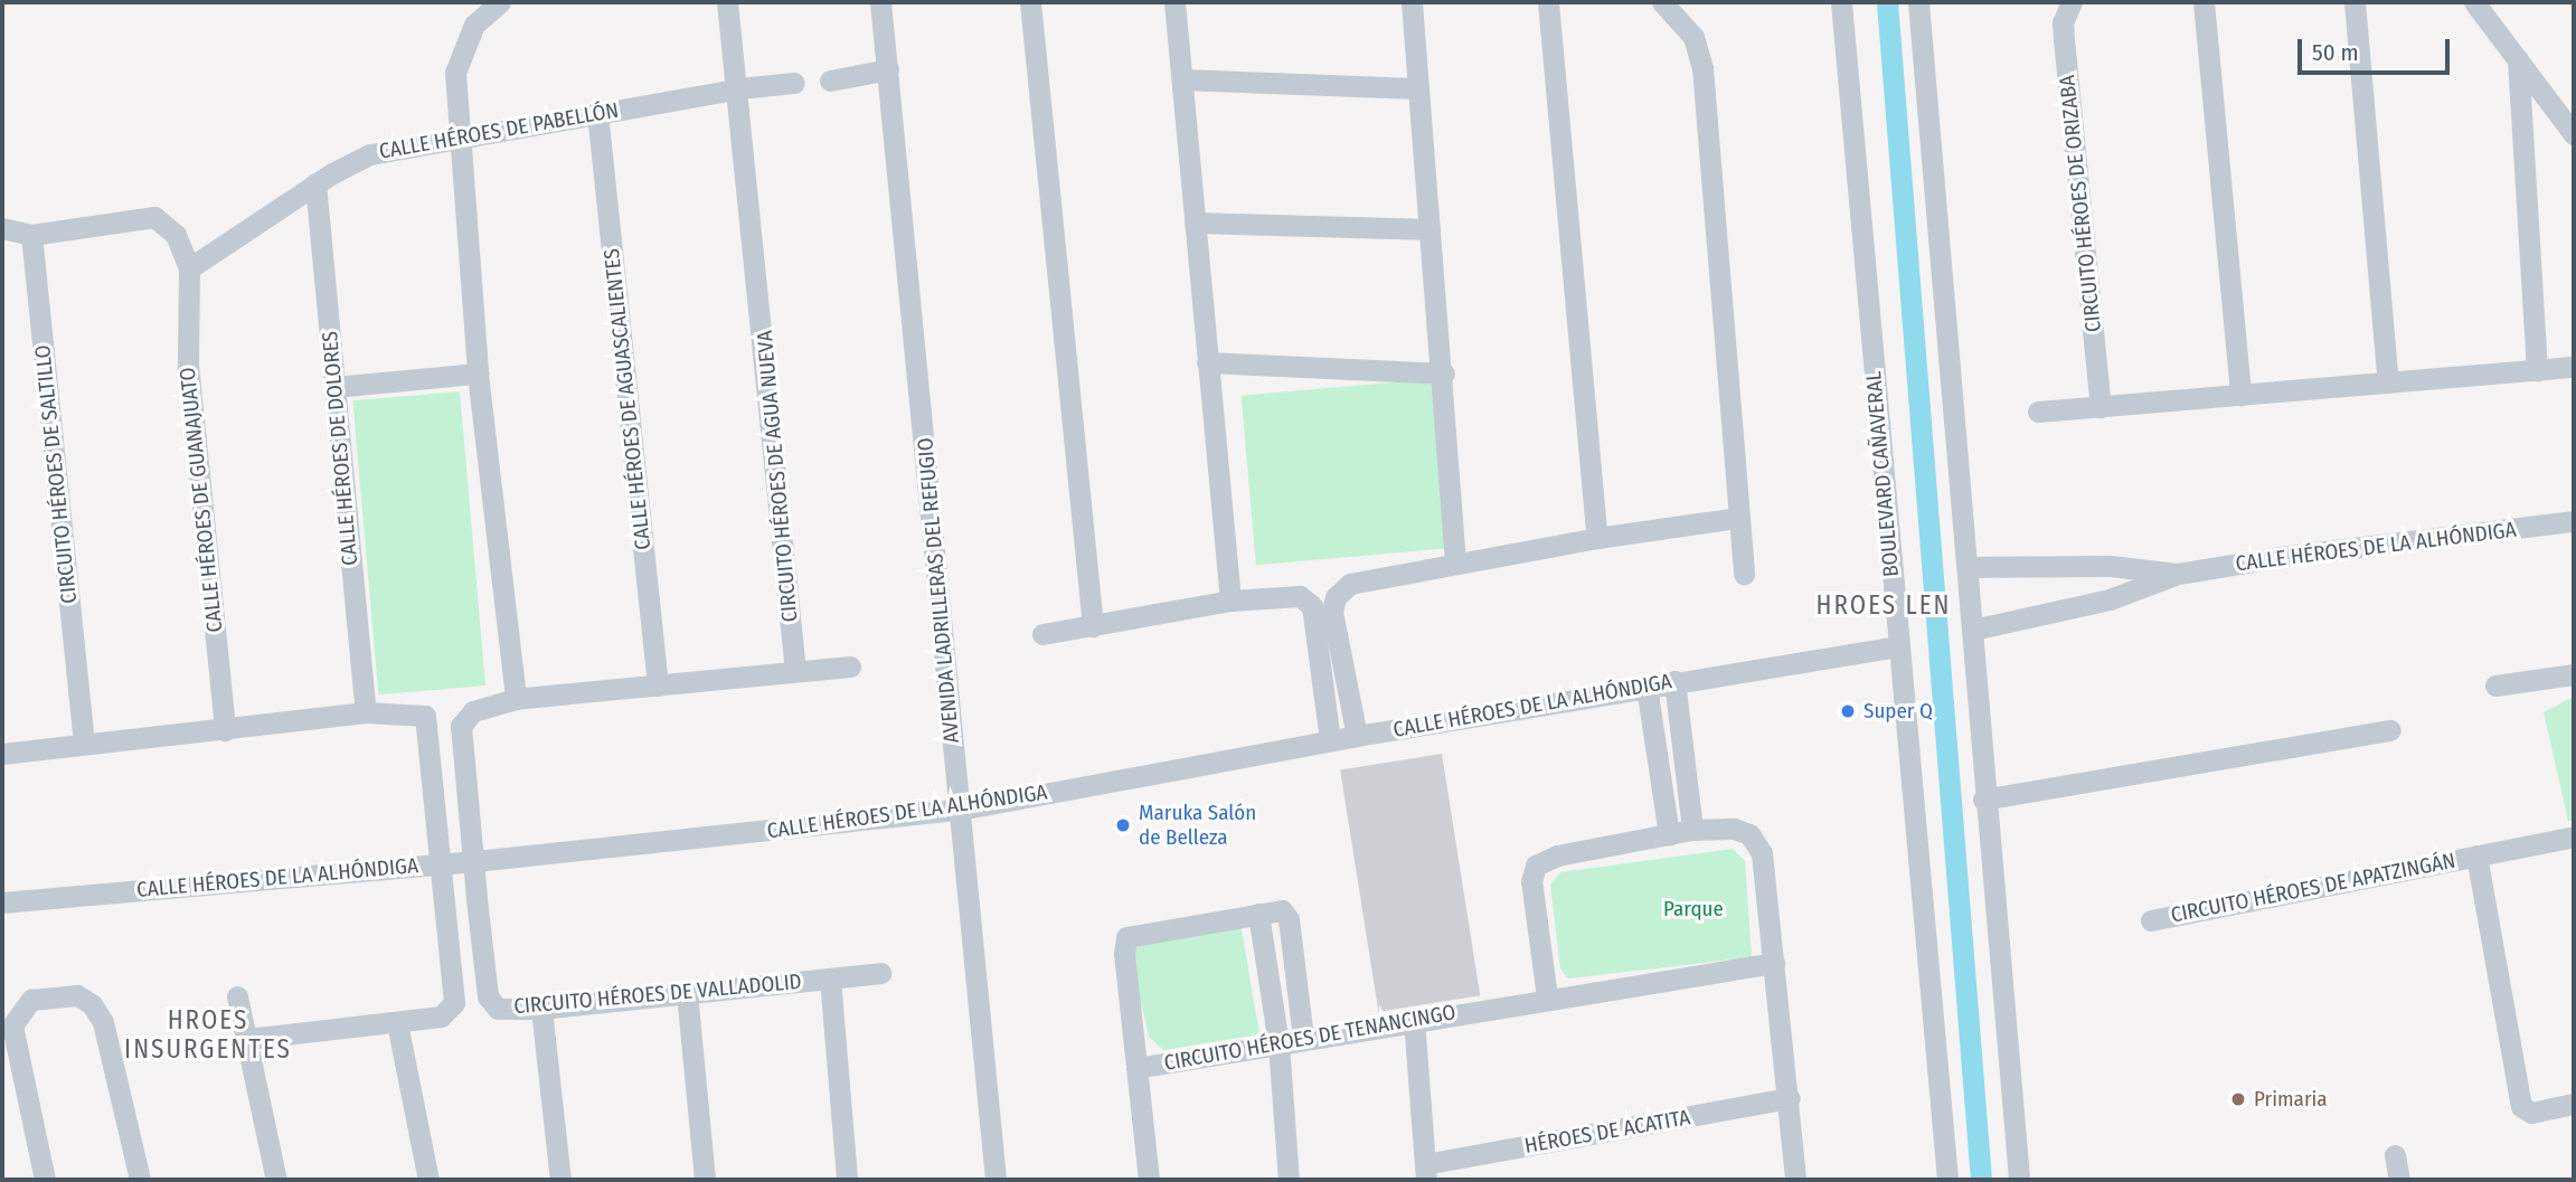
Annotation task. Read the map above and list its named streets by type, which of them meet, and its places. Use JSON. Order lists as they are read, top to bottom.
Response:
{
  "streets": {
    "street": [
      "CALLE HÉROES DE PABELLÓN",
      "CIRCUITO HÉROES DE ORIZABA",
      "CALLE HÉROES DE AGUASCALIENTES",
      "CALLE HÉROES DE DOLORES",
      "CIRCUITO HÉROES DE SALTILLO",
      "BOULEVARD CAÑAVERAL",
      "CIRCUITO HÉROES DE AGUA NUEVA",
      "CALLE HÉROES DE GUANAJUATO",
      "CALLE HÉROES DE LA ALHÓNDIGA",
      "AVENIDA LADRILLERAS DEL REFUGIO",
      "CIRCUITO HÉROES DE APATZINGÁN",
      "CIRCUITO HÉROES DE VALLADOLID",
      "CIRCUITO HÉROES DE TENANCINGO",
      "HÉROES DE ACATITA"
    ]
  },
  "crossings": [
    ["CALLE HÉROES DE PABELLÓN", "CALLE HÉROES DE AGUASCALIENTES"],
    ["CALLE HÉROES DE PABELLÓN", "CALLE HÉROES DE DOLORES"],
    ["CALLE HÉROES DE PABELLÓN", "CIRCUITO HÉROES DE AGUA NUEVA"],
    ["CALLE HÉROES DE PABELLÓN", "CALLE HÉROES DE GUANAJUATO"],
    ["BOULEVARD CAÑAVERAL", "CALLE HÉROES DE LA ALHÓNDIGA"],
    ["CALLE HÉROES DE LA ALHÓNDIGA", "AVENIDA LADRILLERAS DEL REFUGIO"],
    ["CALLE HÉROES DE LA ALHÓNDIGA", "CIRCUITO HÉROES DE VALLADOLID"]
  ],
  "districts": ["HROES LEN", "HROES INSURGENTES"],
  "parks": ["Parque"],
  "places": ["Super Q", "Maruka Salón de Belleza", "Primaria"],
  "scale_bar": "50 m"
}
